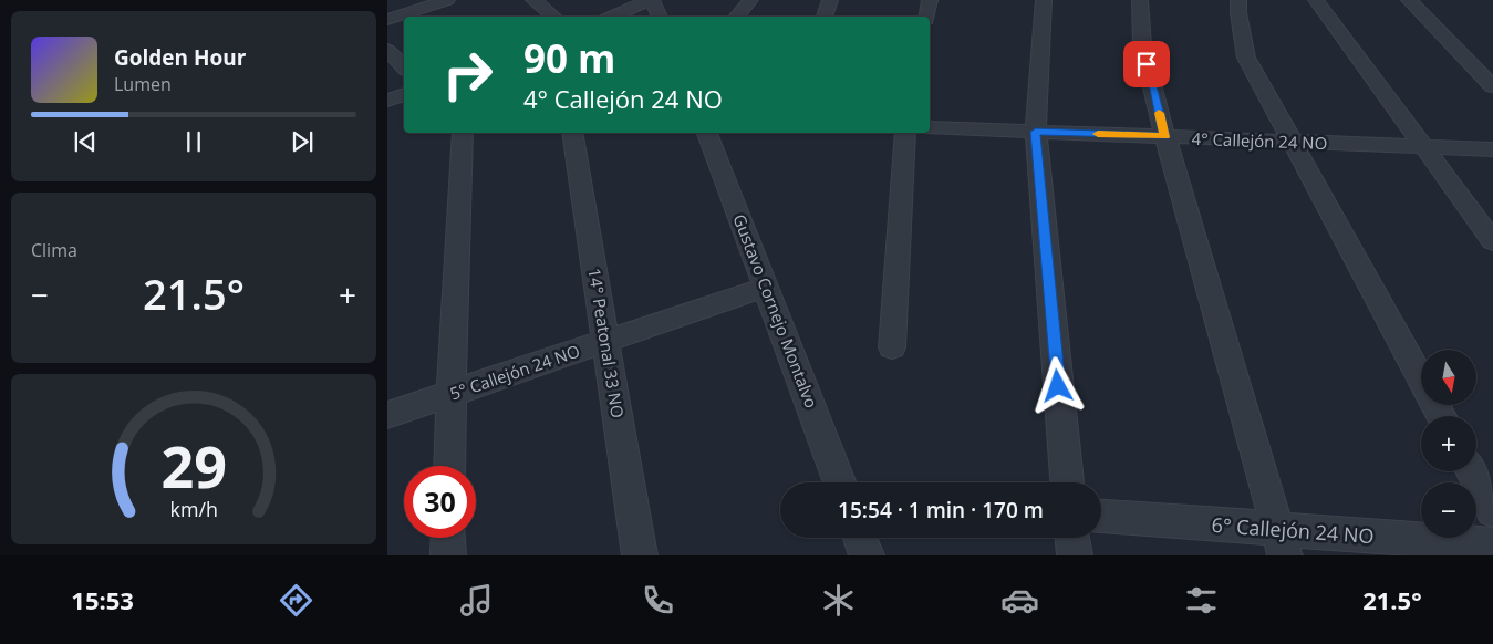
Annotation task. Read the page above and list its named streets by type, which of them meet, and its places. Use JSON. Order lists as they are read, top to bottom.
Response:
{
  "streets": {
    "street": [
      "4° Callejón 24 NO",
      "Gustavo Cornejo Montalvo",
      "14° Peatonal 33 NO",
      "5° Callejón 24 NO",
      "6° Callejón 24 NO"
    ]
  },
  "crossings": [
    ["Gustavo Cornejo Montalvo", "5° Callejón 24 NO"],
    ["14° Peatonal 33 NO", "5° Callejón 24 NO"]
  ],
  "north": "bottom",
  "page": {
    "turn": ["90 m", "4° Callejón 24 NO"],
    "song": ["Golden Hour", "Lumen"],
    "tile": "Clima",
    "heat": ["−", "21.5°", "+"],
    "map_buttons": ["+", "−"],
    "limit": "30",
    "trip": "15:54 · 1 min · 170 m",
    "tabs": ["15:53", "21.5°"],
    "gauge": ["29", "km/h"]
  }
}
